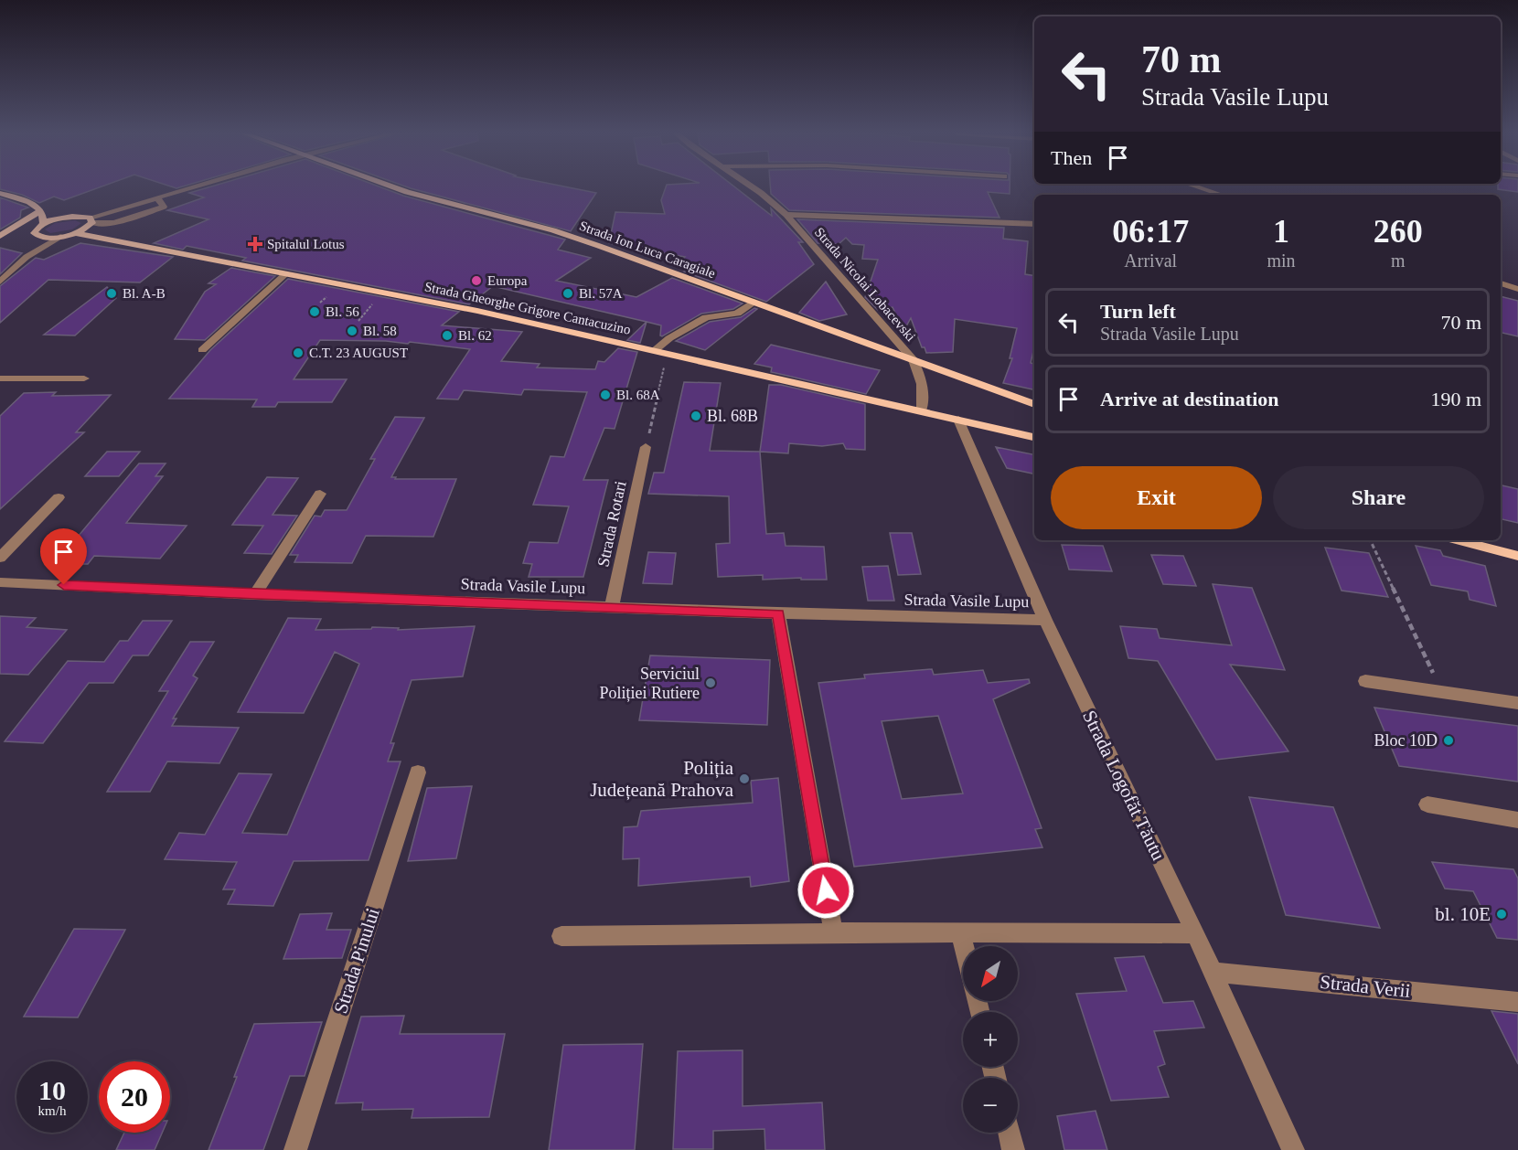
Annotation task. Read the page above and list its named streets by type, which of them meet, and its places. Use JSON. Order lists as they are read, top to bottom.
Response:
{
  "streets": {
    "main road": ["Strada Ion Luca Caragiale", "Strada Gheorghe Grigore Cantacuzino"],
    "street": [
      "Strada Nicolai Lobacevski",
      "Strada Rotari",
      "Strada Vasile Lupu",
      "Strada Logofăt Tăutu",
      "Strada Pinului",
      "Strada Verii"
    ]
  },
  "crossings": [
    ["Strada Ion Luca Caragiale", "Strada Nicolai Lobacevski"],
    ["Strada Nicolai Lobacevski", "Strada Gheorghe Grigore Cantacuzino"],
    ["Strada Gheorghe Grigore Cantacuzino", "Strada Logofăt Tăutu"],
    ["Strada Rotari", "Strada Vasile Lupu"],
    ["Strada Vasile Lupu", "Strada Logofăt Tăutu"],
    ["Strada Logofăt Tăutu", "Strada Verii"]
  ],
  "places": {
    "health": ["Spitalul Lotus"],
    "other": [
      "Europa",
      "Bl. A-B",
      "Bl. 57A",
      "Bl. 56",
      "Bl. 58",
      "Bl. 62",
      "C.T. 23 AUGUST",
      "Bl. 68A",
      "Bl. 68B",
      "Serviciul Poliției Rutiere",
      "Bloc 10D",
      "Poliția Județeană Prahova",
      "bl. 10E"
    ]
  },
  "north": "bottom left",
  "page": {
    "turn": ["70 m", "Strada Vasile Lupu"],
    "then": "Then",
    "eta": [
      "06:17",
      "Arrival",
      "1",
      "min",
      "260",
      "m"
    ],
    "list": [
      {
        "name": "Turn left",
        "note": "Strada Vasile Lupu",
        "value": "70 m"
      },
      {
        "name": "Arrive at destination",
        "value": "190 m"
      }
    ],
    "buttons": ["Exit", "Share"],
    "map_buttons": ["+", "−"],
    "speed": "10 km/h",
    "limit": "20"
  }
}
